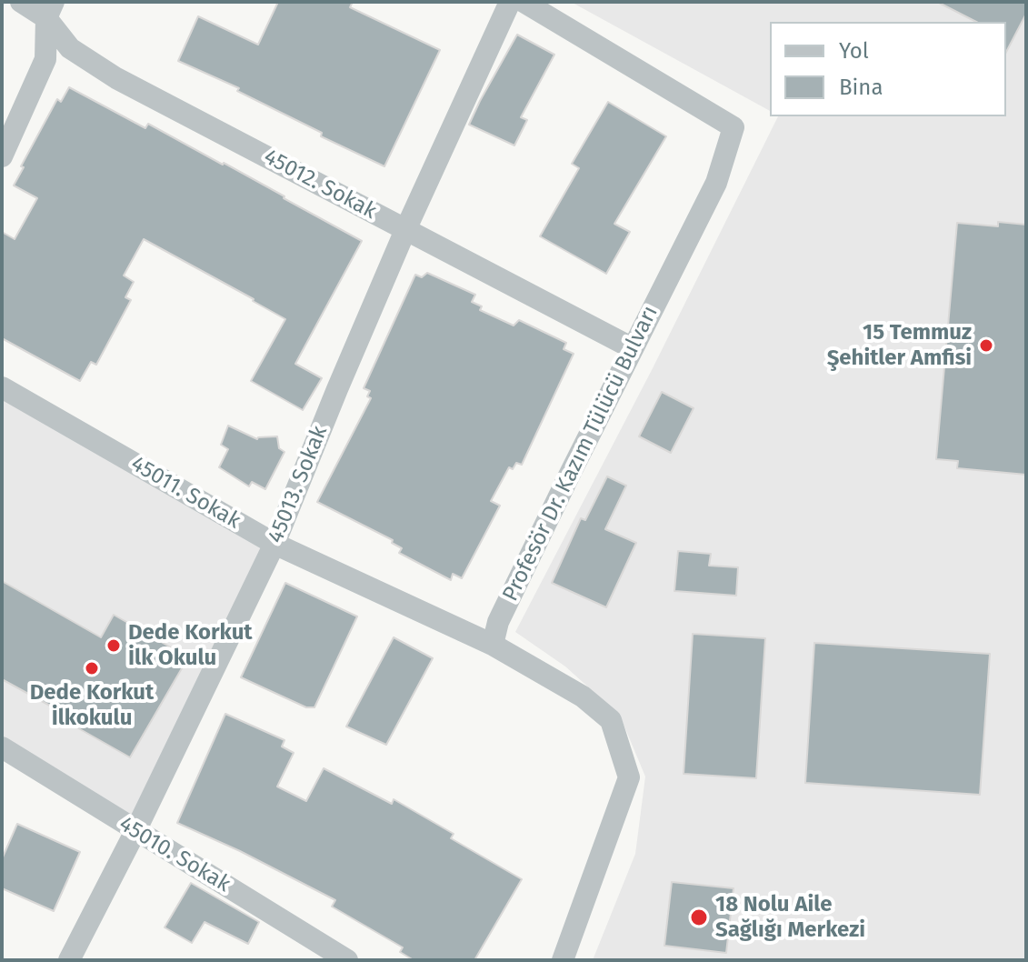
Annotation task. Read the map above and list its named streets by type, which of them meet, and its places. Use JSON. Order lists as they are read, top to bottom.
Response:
{
  "streets": {
    "street": [
      "45012. Sokak",
      "Profesör Dr. Kazım Tülücü Bulvarı",
      "45013. Sokak",
      "45011. Sokak",
      "45010. Sokak"
    ]
  },
  "crossings": [
    ["45012. Sokak", "Profesör Dr. Kazım Tülücü Bulvarı"],
    ["45012. Sokak", "45013. Sokak"],
    ["Profesör Dr. Kazım Tülücü Bulvarı", "45011. Sokak"],
    ["45013. Sokak", "45011. Sokak"],
    ["45013. Sokak", "45010. Sokak"]
  ],
  "places": [
    "15 Temmuz Şehitler Amfisi",
    "Dede Korkut İlk Okulu",
    "Dede Korkut İlkokulu",
    "18 Nolu Aile Sağlığı Merkezi"
  ],
  "legend": ["Yol", "Bina"]
}
